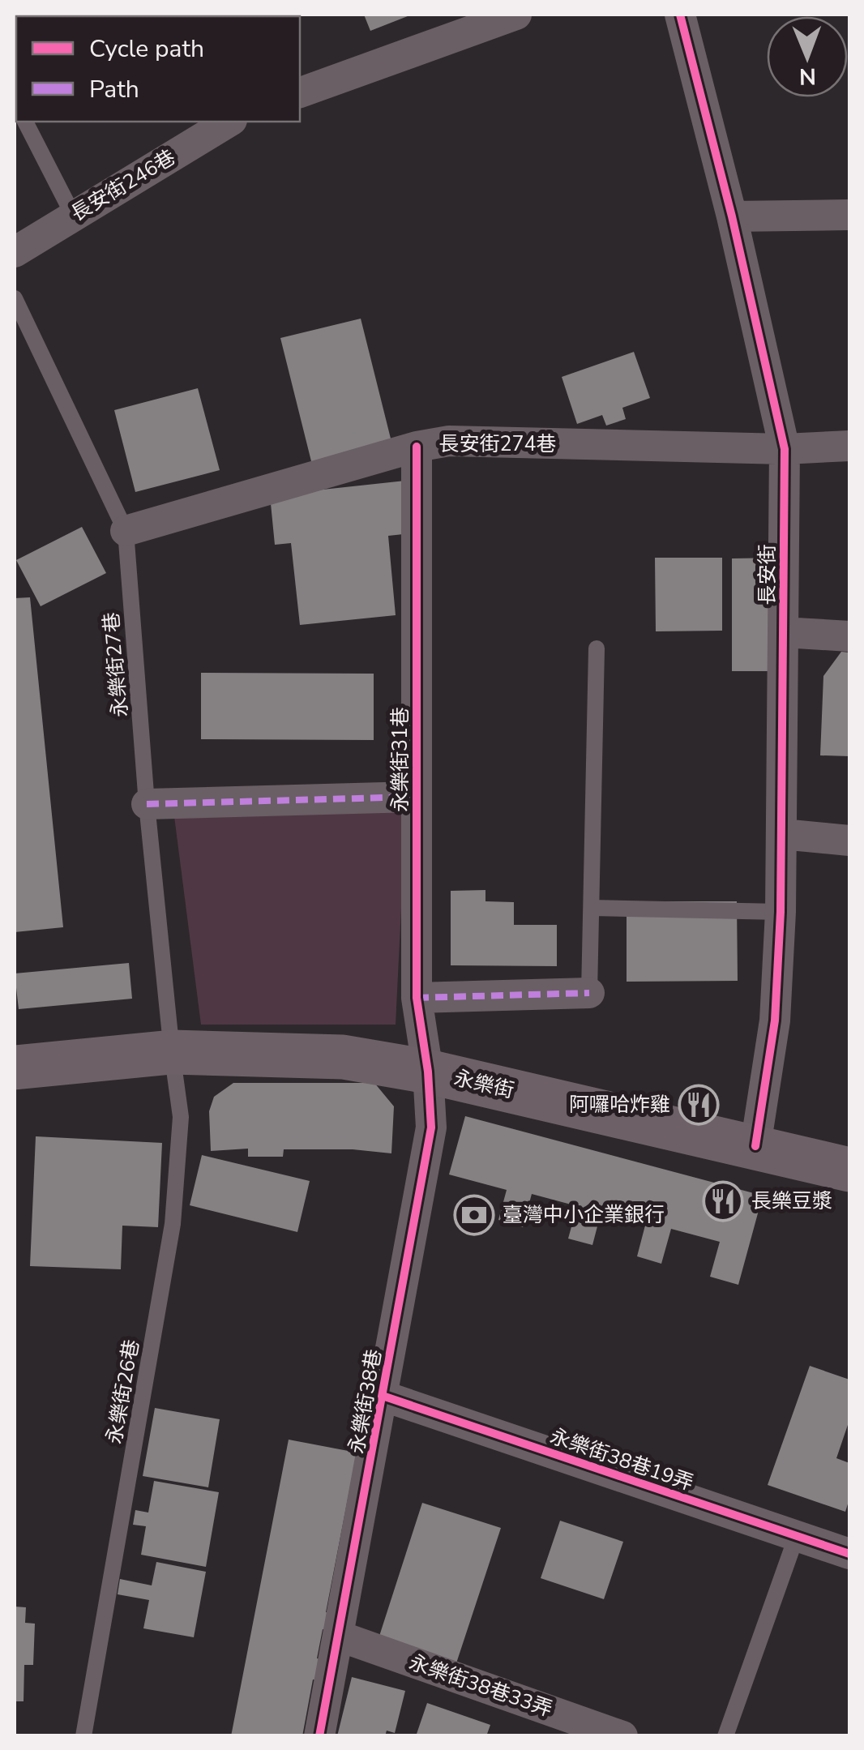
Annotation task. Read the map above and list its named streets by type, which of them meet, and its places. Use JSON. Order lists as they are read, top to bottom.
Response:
{
  "streets": {
    "street": [
      "長安街246巷",
      "長安街274巷",
      "長安街",
      "永樂街31巷",
      "永樂街",
      "永樂街38巷",
      "永樂街38巷19弄",
      "永樂街38巷33弄"
    ],
    "lane": ["永樂街27巷", "永樂街26巷"]
  },
  "crossings": [
    ["長安街274巷", "長安街"],
    ["長安街274巷", "永樂街27巷"],
    ["長安街274巷", "永樂街31巷"],
    ["長安街", "永樂街"],
    ["永樂街27巷", "永樂街"],
    ["永樂街27巷", "永樂街26巷"],
    ["永樂街31巷", "永樂街"],
    ["永樂街31巷", "永樂街38巷"],
    ["永樂街", "永樂街26巷"],
    ["永樂街", "永樂街38巷"],
    ["永樂街38巷", "永樂街38巷19弄"],
    ["永樂街38巷", "永樂街38巷33弄"]
  ],
  "places": {
    "restaurant": ["阿囉哈炸雞", "長樂豆漿"],
    "bank": ["臺灣中小企業銀行"]
  },
  "legend": ["Cycle path", "Path"],
  "north": "bottom"
}
